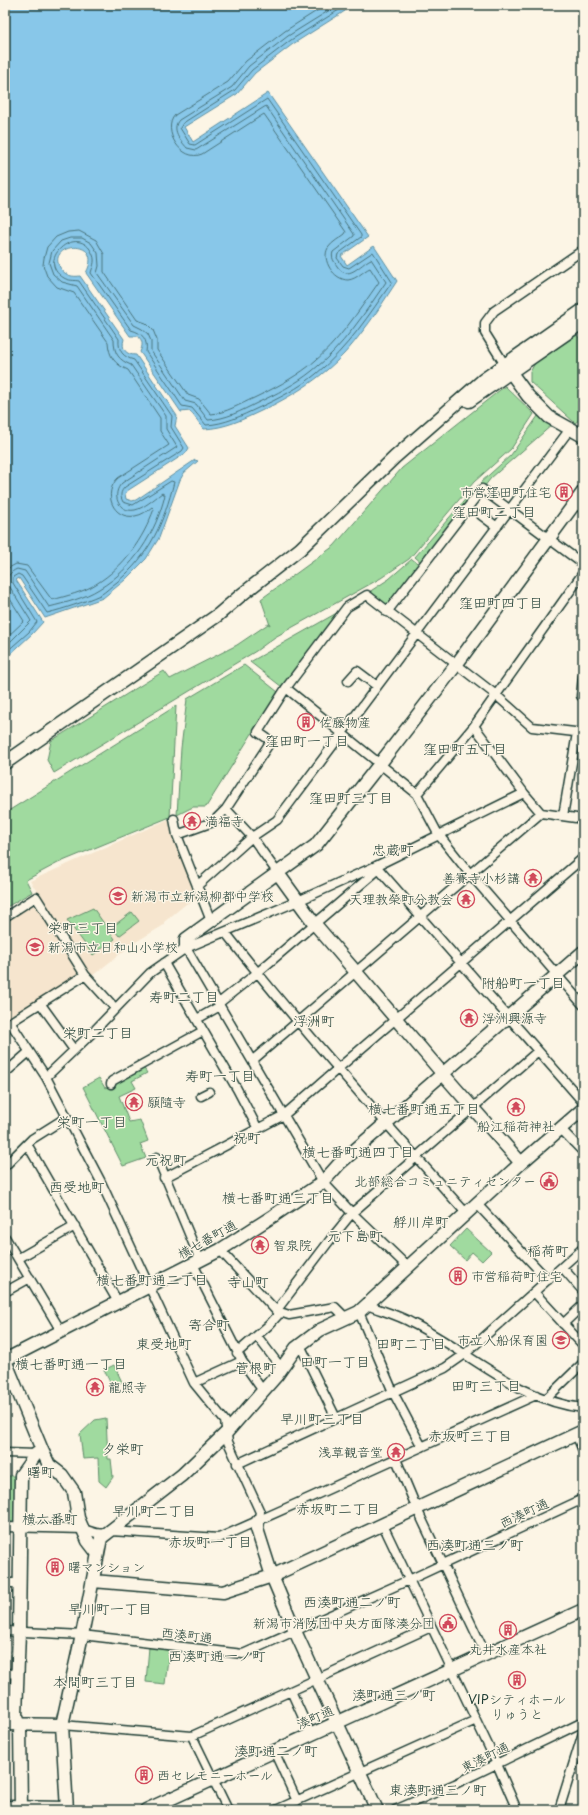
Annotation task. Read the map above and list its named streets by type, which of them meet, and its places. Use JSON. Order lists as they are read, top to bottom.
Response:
{
  "streets": {
    "street": [
      "横七番町通",
      "西湊町通",
      "湊町通",
      "東湊町通"
    ]
  },
  "districts": [
    "窪田町二丁目",
    "窪田町四丁目",
    "窪田町一丁目",
    "窪田町五丁目",
    "窪田町三丁目",
    "忠蔵町",
    "栄町三丁目",
    "附船町一丁目",
    "寿町二丁目",
    "浮洲町",
    "栄町二丁目",
    "寿町一丁目",
    "横七番町通五丁目",
    "栄町一丁目",
    "祝町",
    "横七番町通四丁目",
    "元祝町",
    "西受地町",
    "横七番町通三丁目",
    "艀川岸町",
    "元下島町",
    "稲荷町",
    "横七番町通二丁目",
    "寺山町",
    "寄合町",
    "東受地町",
    "田町二丁目",
    "田町一丁目",
    "横七番町通一丁目",
    "菅根町",
    "田町三丁目",
    "早川町三丁目",
    "赤坂町三丁目",
    "夕栄町",
    "曙町",
    "赤坂町二丁目",
    "早川町二丁目",
    "横六番町",
    "赤坂町一丁目",
    "西湊町通三ノ町",
    "西湊町通二ノ町",
    "早川町一丁目",
    "西湊町通一ノ町",
    "本間町三丁目",
    "湊町通三ノ町",
    "湊町通二ノ町",
    "東湊町通三ノ町"
  ],
  "places": {
    "building": [
      "市営窪田町住宅",
      "佐藤物産",
      "市営稲荷町住宅",
      "曙マンション",
      "丸井水産本社",
      "VIPシティホール りゅうと",
      "西セレモニーホール"
    ],
    "temple": [
      "満福寺",
      "善賽寺小杉講",
      "天理教榮町分教会",
      "浮洲興源寺",
      "願隨寺",
      "船江稲荷神社",
      "智泉院",
      "龍照寺",
      "浅草観音堂"
    ],
    "school or university": ["新潟市立新潟柳都中学校", "新潟市立日和山小学校", "市立入船保育園"],
    "public building": ["北部総合コミュニティセンター", "新潟市消防団中央方面隊湊分団"]
  }
}
